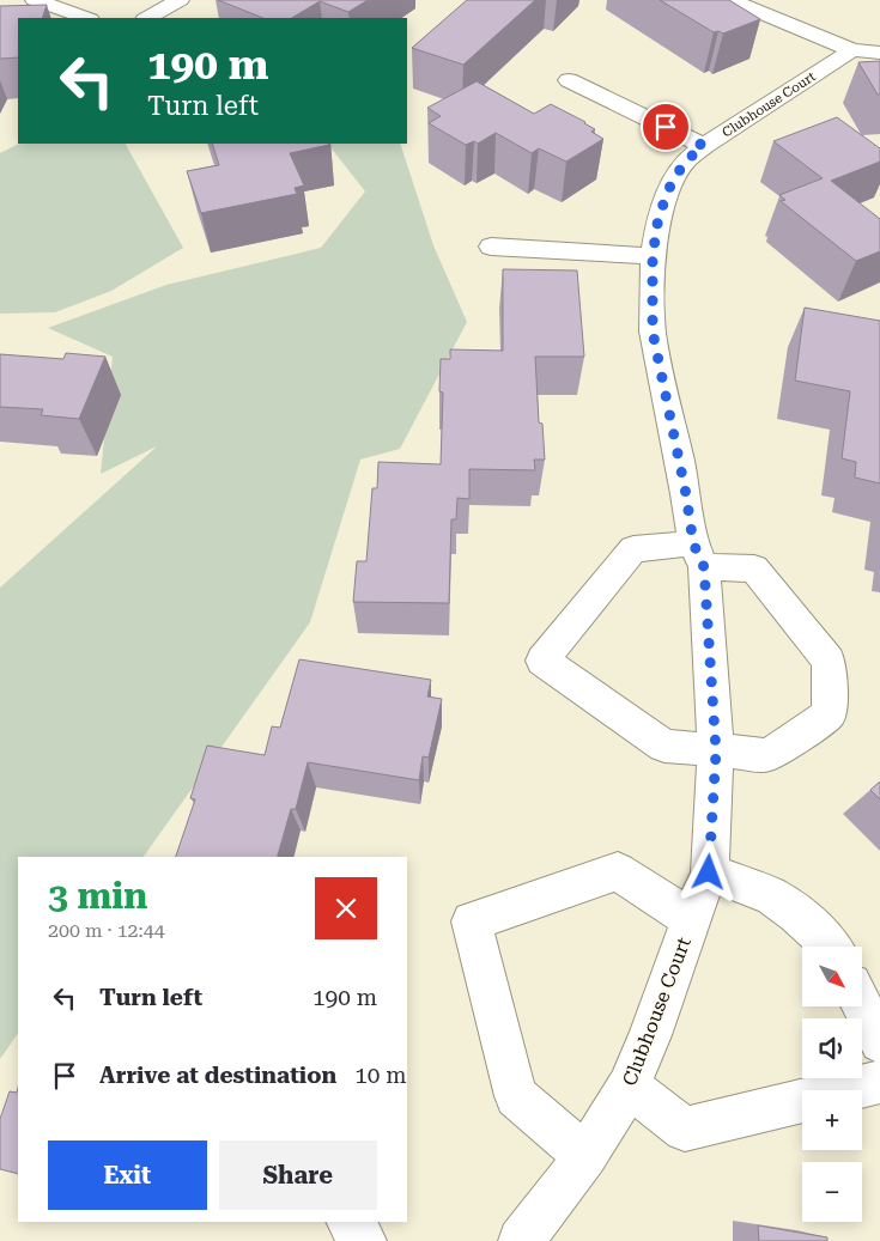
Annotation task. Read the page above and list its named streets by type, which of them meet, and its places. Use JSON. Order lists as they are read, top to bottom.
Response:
{
  "streets": {
    "street": ["Clubhouse Court"]
  },
  "north": "bottom right",
  "page": {
    "turn": ["190 m", "Turn left"],
    "heading": ["3 min", "200 m · 12:44"],
    "map_buttons": ["+", "−"],
    "list": [
      {
        "name": "Turn left",
        "value": "190 m"
      },
      {
        "name": "Arrive at destination",
        "value": "10 m"
      }
    ],
    "buttons": ["Exit", "Share"]
  }
}
